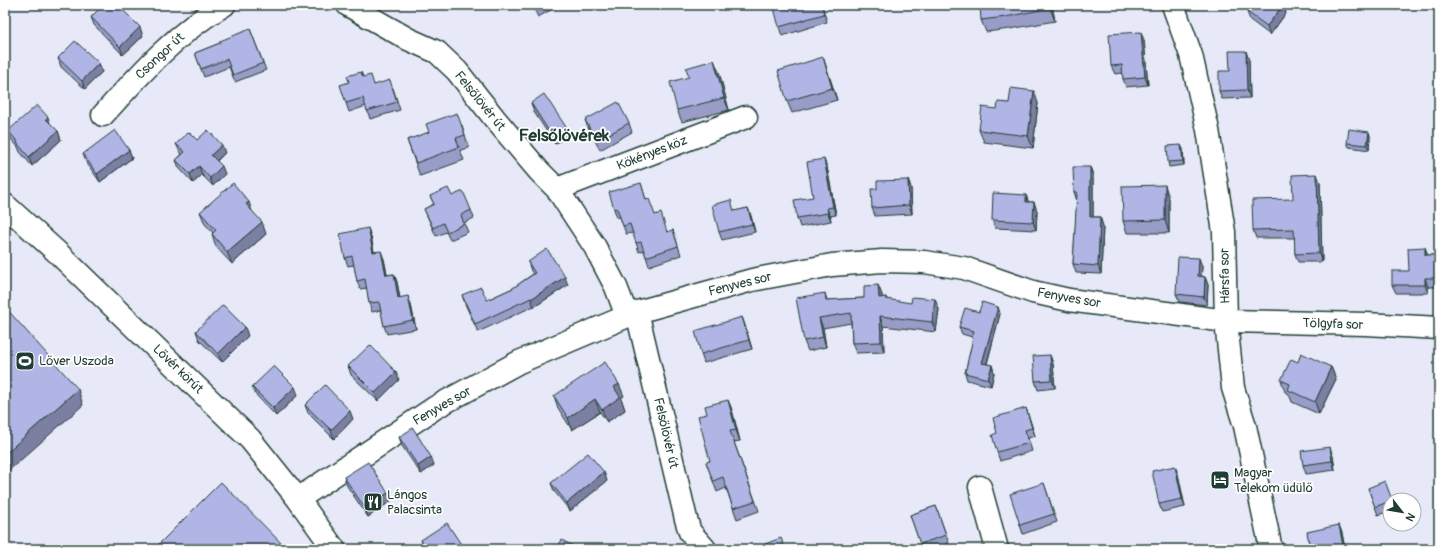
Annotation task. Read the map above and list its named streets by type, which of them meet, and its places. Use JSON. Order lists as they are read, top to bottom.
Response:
{
  "streets": {
    "street": [
      "Csongor út",
      "Felsőlövér út",
      "Kökényes köz",
      "Hársfa sor",
      "Fenyves sor",
      "Tölgyfa sor",
      "Lővér körút"
    ]
  },
  "crossings": [
    ["Felsőlövér út", "Kökényes köz"],
    ["Felsőlövér út", "Fenyves sor"],
    ["Hársfa sor", "Fenyves sor"],
    ["Hársfa sor", "Tölgyfa sor"],
    ["Fenyves sor", "Tölgyfa sor"],
    ["Fenyves sor", "Lővér körút"]
  ],
  "districts": ["Felsőlövérek"],
  "places": {
    "sports": ["Lőver Uszoda"],
    "hotel": ["Magyar Telekom üdülő"],
    "restaurant": ["Lángos Palacsinta"]
  },
  "north": "bottom right"
}
